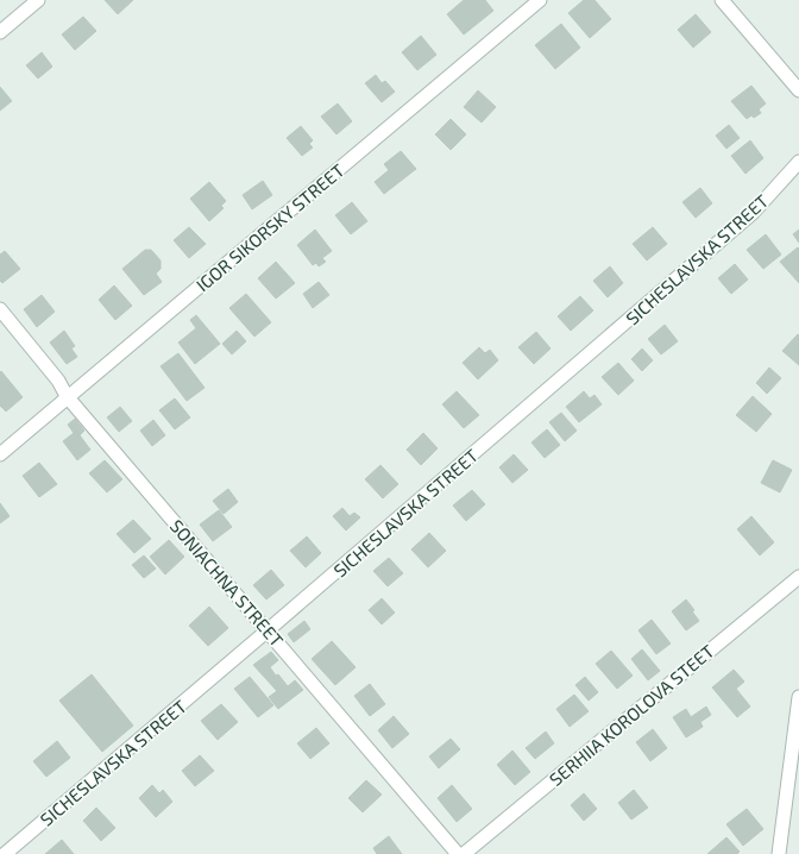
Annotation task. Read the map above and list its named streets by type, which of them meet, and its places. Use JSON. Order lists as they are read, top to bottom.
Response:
{
  "streets": {
    "street": [
      "IGOR SIKORSKY STREET",
      "SICHESLAVSKA STREET",
      "SONIACHNA STREET",
      "SERHIIA KOROLOVA STEET"
    ]
  },
  "crossings": [
    ["IGOR SIKORSKY STREET", "SONIACHNA STREET"],
    ["SICHESLAVSKA STREET", "SONIACHNA STREET"]
  ]
}
